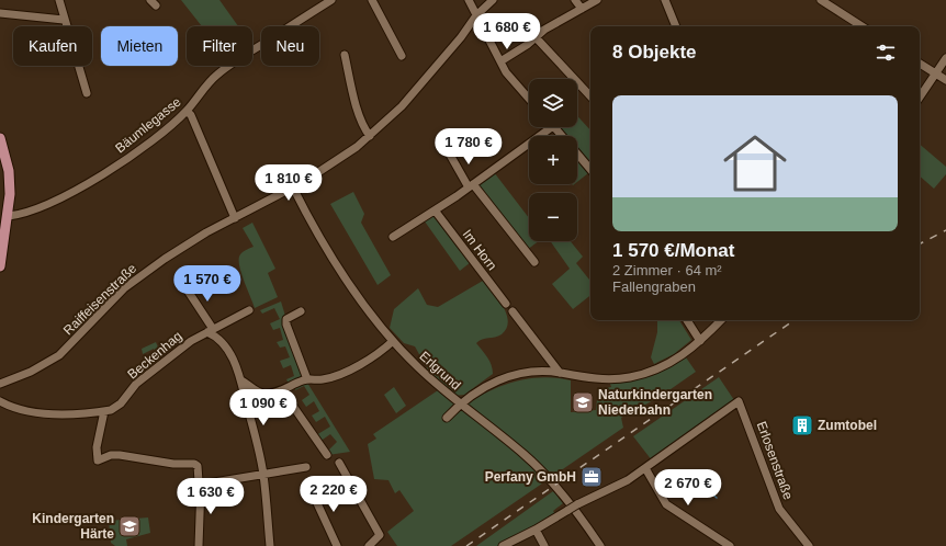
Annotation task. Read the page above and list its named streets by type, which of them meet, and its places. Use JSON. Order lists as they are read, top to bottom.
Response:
{
  "streets": {
    "street": [
      "Bäumlegasse",
      "Im Horn",
      "Raiffeisenstraße",
      "Beckenhag",
      "Erlgrund",
      "Erlosenstraße"
    ]
  },
  "crossings": [
    ["Raiffeisenstraße", "Erlgrund"]
  ],
  "places": {
    "school or university": ["Naturkindergarten Niederbahn", "Kindergarten Härte"],
    "building": ["Zumtobel"],
    "office": ["Perfany GmbH"]
  },
  "page": {
    "price": [
      "1 680 €",
      "1 780 €",
      "1 810 €",
      "1 570 €",
      "1 090 €",
      "2 670 €",
      "2 220 €",
      "1 630 €"
    ],
    "chip": [
      "Kaufen",
      "Mieten",
      "Filter",
      "Neu"
    ],
    "heading": "8 Objekte",
    "map_buttons": ["+", "−"],
    "list": [
      {
        "name": "1 570 €/Monat",
        "note": "2 Zimmer · 64 m² · Fallengraben"
      }
    ]
  }
}
